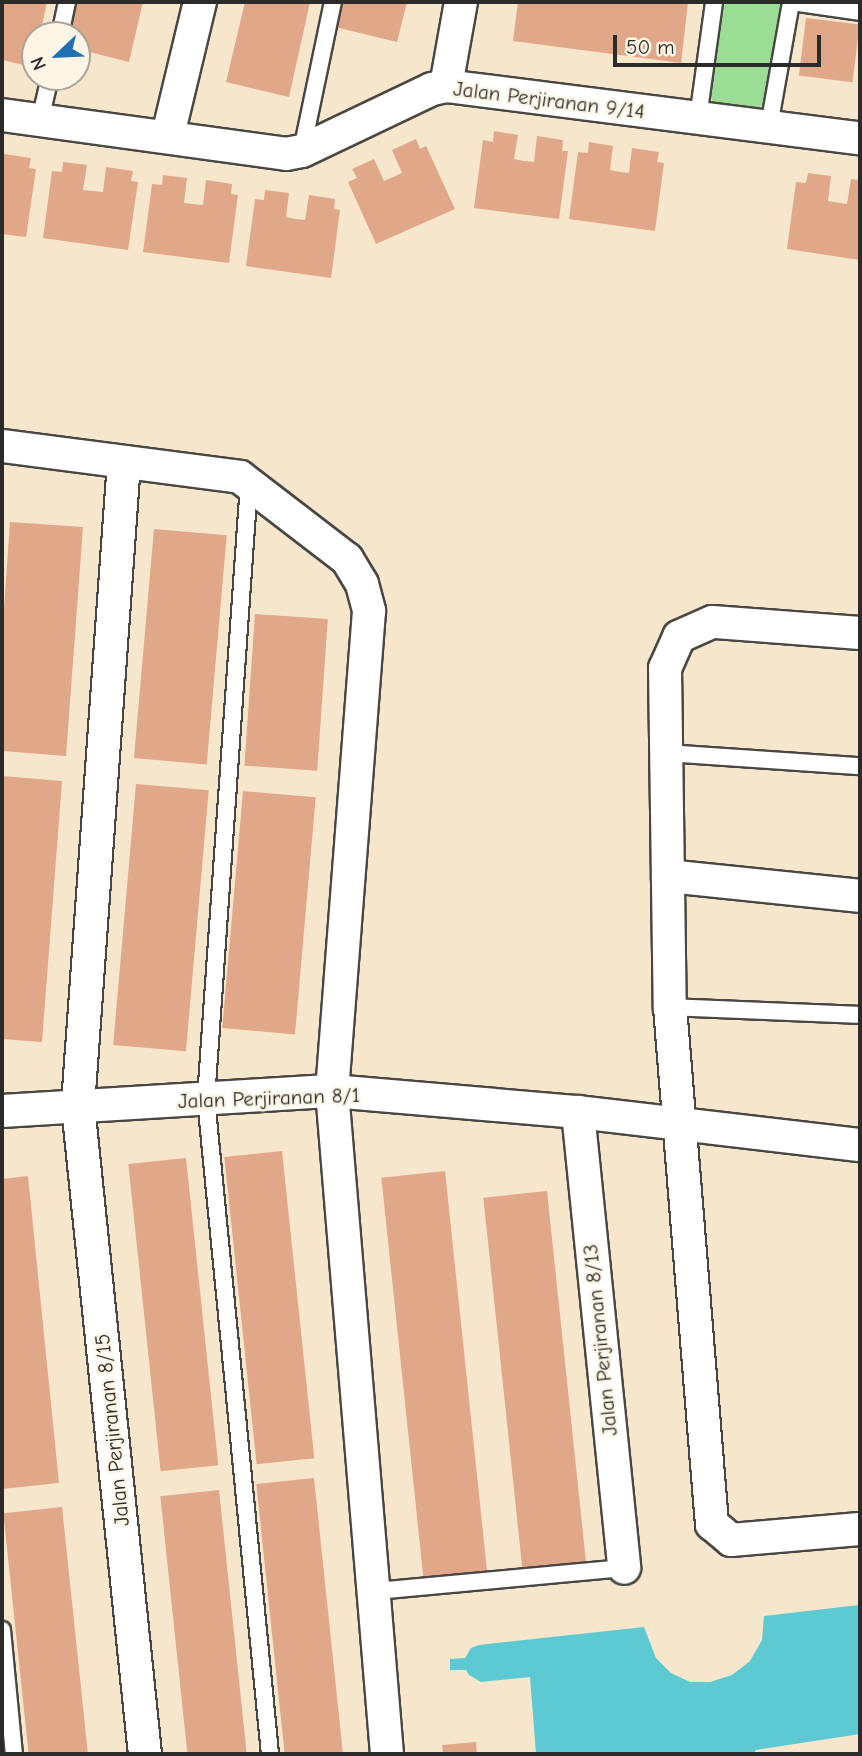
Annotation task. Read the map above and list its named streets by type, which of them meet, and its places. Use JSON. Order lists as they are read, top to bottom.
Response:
{
  "streets": {
    "street": [
      "Jalan Perjiranan 9/14",
      "Jalan Perjiranan 8/1",
      "Jalan Perjiranan 8/13",
      "Jalan Perjiranan 8/15"
    ]
  },
  "crossings": [
    ["Jalan Perjiranan 8/1", "Jalan Perjiranan 8/13"],
    ["Jalan Perjiranan 8/1", "Jalan Perjiranan 8/15"]
  ],
  "scale_bar": "50 m",
  "north": "bottom left"
}
